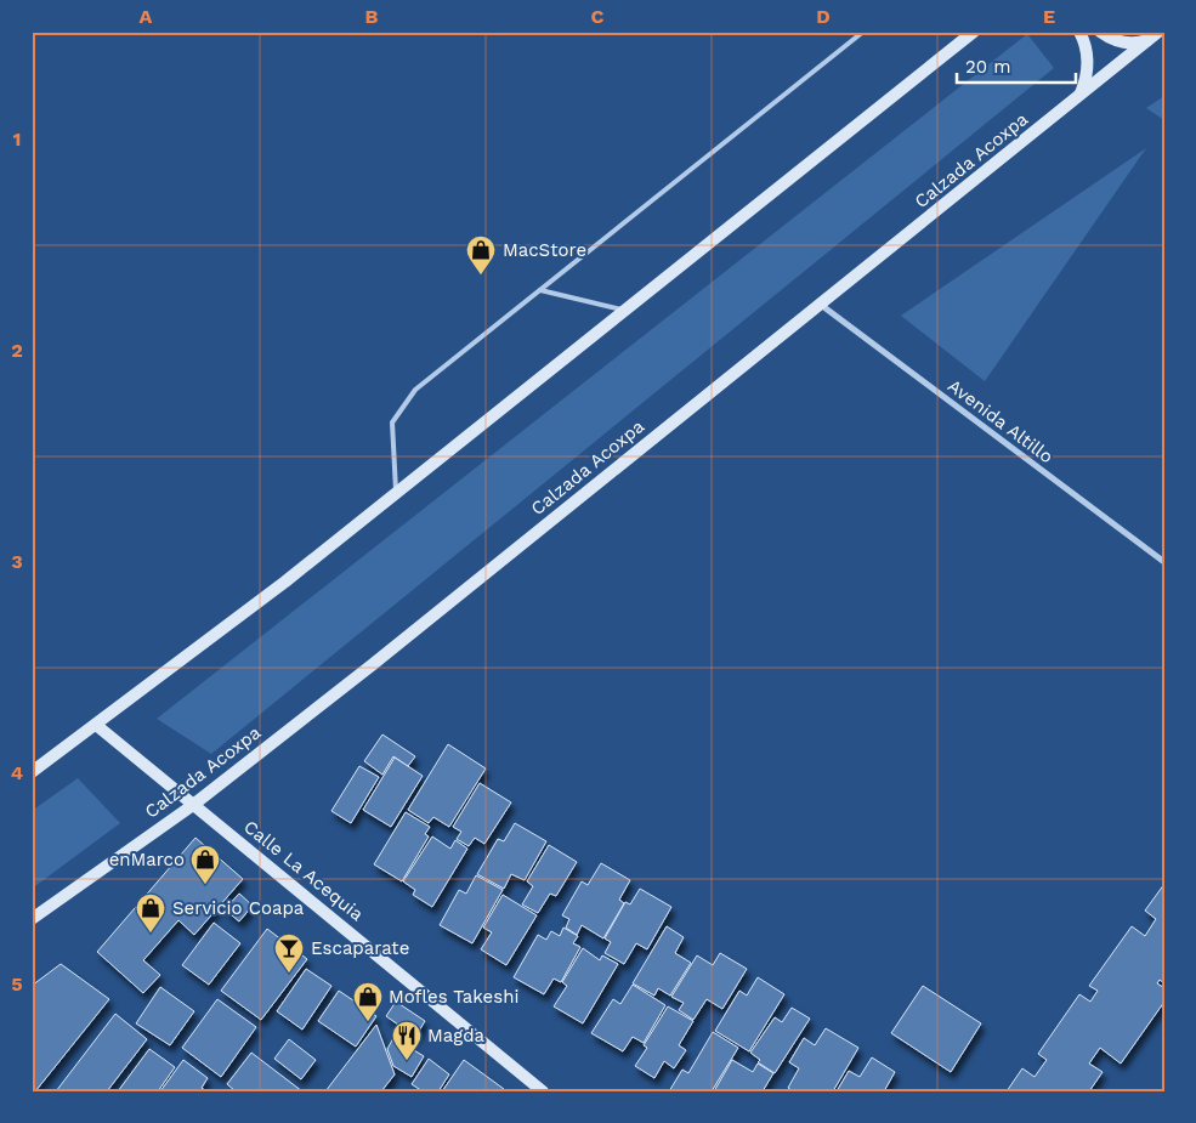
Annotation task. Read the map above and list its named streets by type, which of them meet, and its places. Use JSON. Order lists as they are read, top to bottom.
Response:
{
  "streets": {
    "main road": ["Calzada Acoxpa", "Calle La Acequia"],
    "street": ["Avenida Altillo"]
  },
  "crossings": [
    ["Calzada Acoxpa", "Avenida Altillo"],
    ["Calzada Acoxpa", "Calle La Acequia"]
  ],
  "places": {
    "shop": [
      "MacStore",
      "enMarco",
      "Servicio Coapa",
      "Mofles Takeshi"
    ],
    "bar": ["Escaparate"],
    "restaurant": ["Magda"]
  },
  "scale_bar": "20 m",
  "grid": {
    "columns": [
      "A",
      "B",
      "C",
      "D",
      "E"
    ],
    "rows": [
      "1",
      "2",
      "3",
      "4",
      "5"
    ]
  }
}
